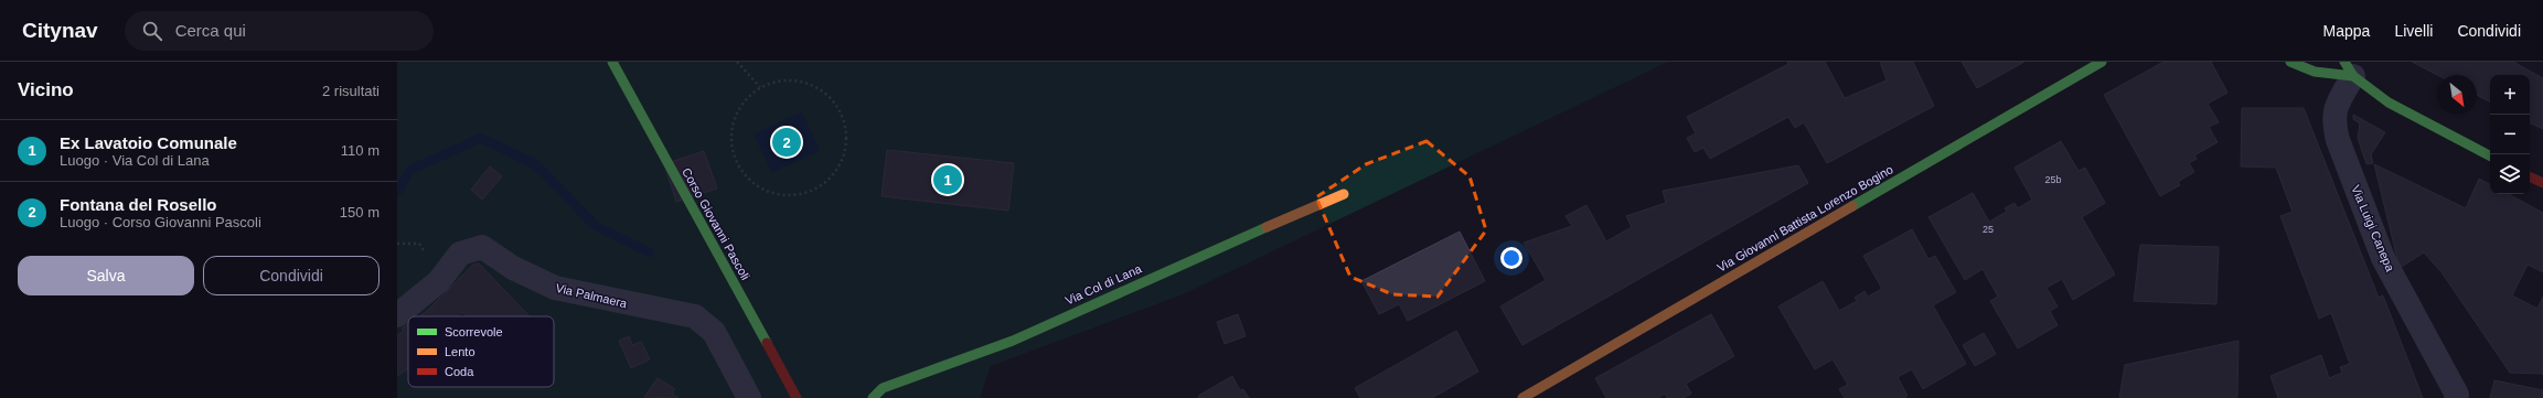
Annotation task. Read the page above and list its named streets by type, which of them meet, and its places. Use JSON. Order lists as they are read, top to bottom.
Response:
{
  "streets": {
    "street": [
      "Via Giovanni Battista Lorenzo Bogino",
      "Corso Giovanni Pascoli",
      "Via Luigi Canepa",
      "Via Col di Lana",
      "Via Palmaera"
    ]
  },
  "house_numbers": ["25b", "25"],
  "legend": ["Scorrevole", "Lento", "Coda"],
  "north": "bottom right",
  "page": {
    "header": "Citynav",
    "search": "Cerca qui",
    "nav": ["Mappa", "Livelli", "Condividi"],
    "heading": ["Vicino", "2 risultati"],
    "map_buttons": ["+", "−"],
    "list": [
      {
        "mark": "1",
        "name": "Ex Lavatoio Comunale",
        "note": "Luogo · Via Col di Lana",
        "value": "110 m"
      },
      {
        "mark": "2",
        "name": "Fontana del Rosello",
        "note": "Luogo · Corso Giovanni Pascoli",
        "value": "150 m"
      }
    ],
    "pins": ["2", "1"],
    "buttons": ["Salva", "Condividi"]
  }
}
